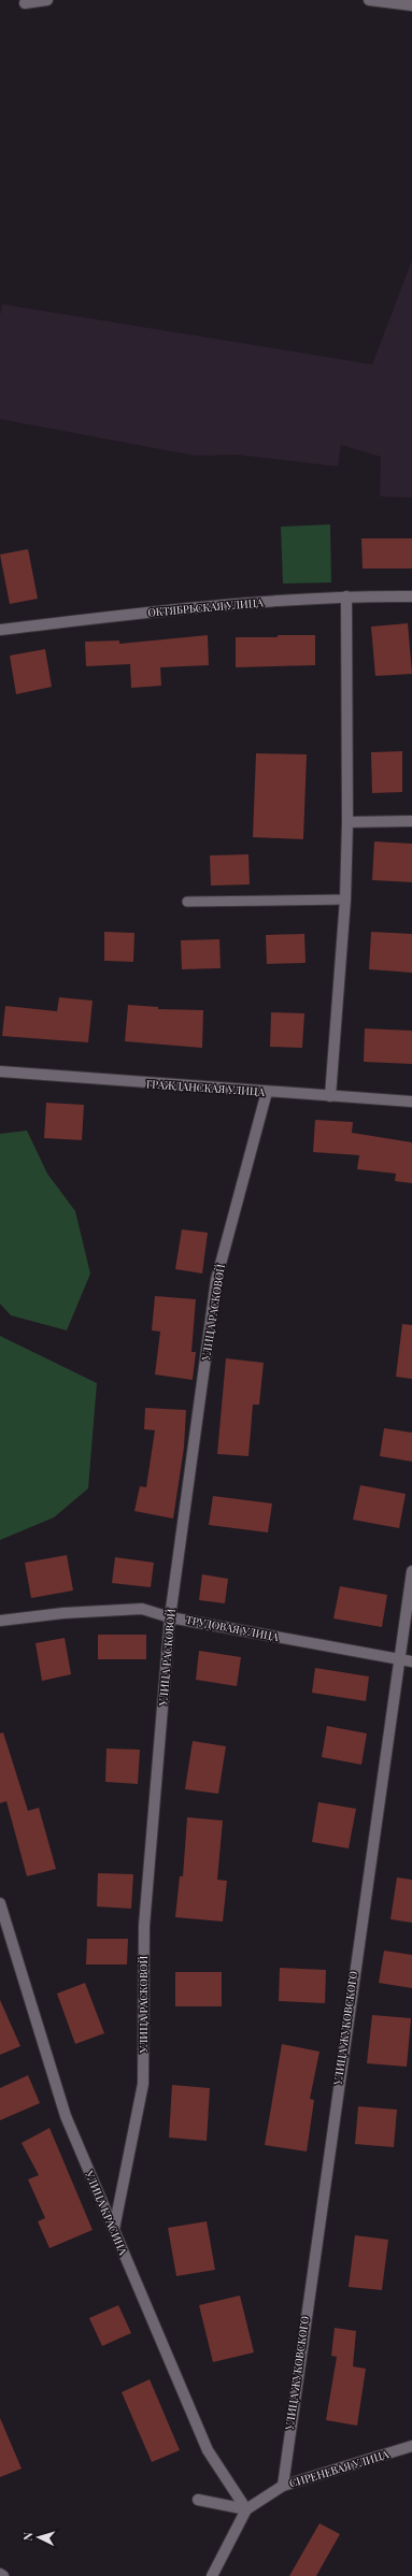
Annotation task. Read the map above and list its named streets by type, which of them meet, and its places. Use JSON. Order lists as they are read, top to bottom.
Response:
{
  "streets": {
    "street": [
      "ОКТЯБРЬСКАЯ УЛИЦА",
      "ГРАЖДАНСКАЯ УЛИЦА",
      "УЛИЦА РАСКОВОЙ",
      "ТРУДОВАЯ УЛИЦА",
      "УЛИЦА ЖУКОВСКОГО",
      "УЛИЦА КРАСИНА",
      "СИРЕНЕВАЯ УЛИЦА"
    ]
  },
  "crossings": [
    ["ГРАЖДАНСКАЯ УЛИЦА", "УЛИЦА РАСКОВОЙ"],
    ["УЛИЦА РАСКОВОЙ", "ТРУДОВАЯ УЛИЦА"],
    ["УЛИЦА РАСКОВОЙ", "УЛИЦА КРАСИНА"],
    ["ТРУДОВАЯ УЛИЦА", "УЛИЦА ЖУКОВСКОГО"],
    ["УЛИЦА ЖУКОВСКОГО", "СИРЕНЕВАЯ УЛИЦА"],
    ["УЛИЦА КРАСИНА", "СИРЕНЕВАЯ УЛИЦА"]
  ],
  "north": "left"
}
